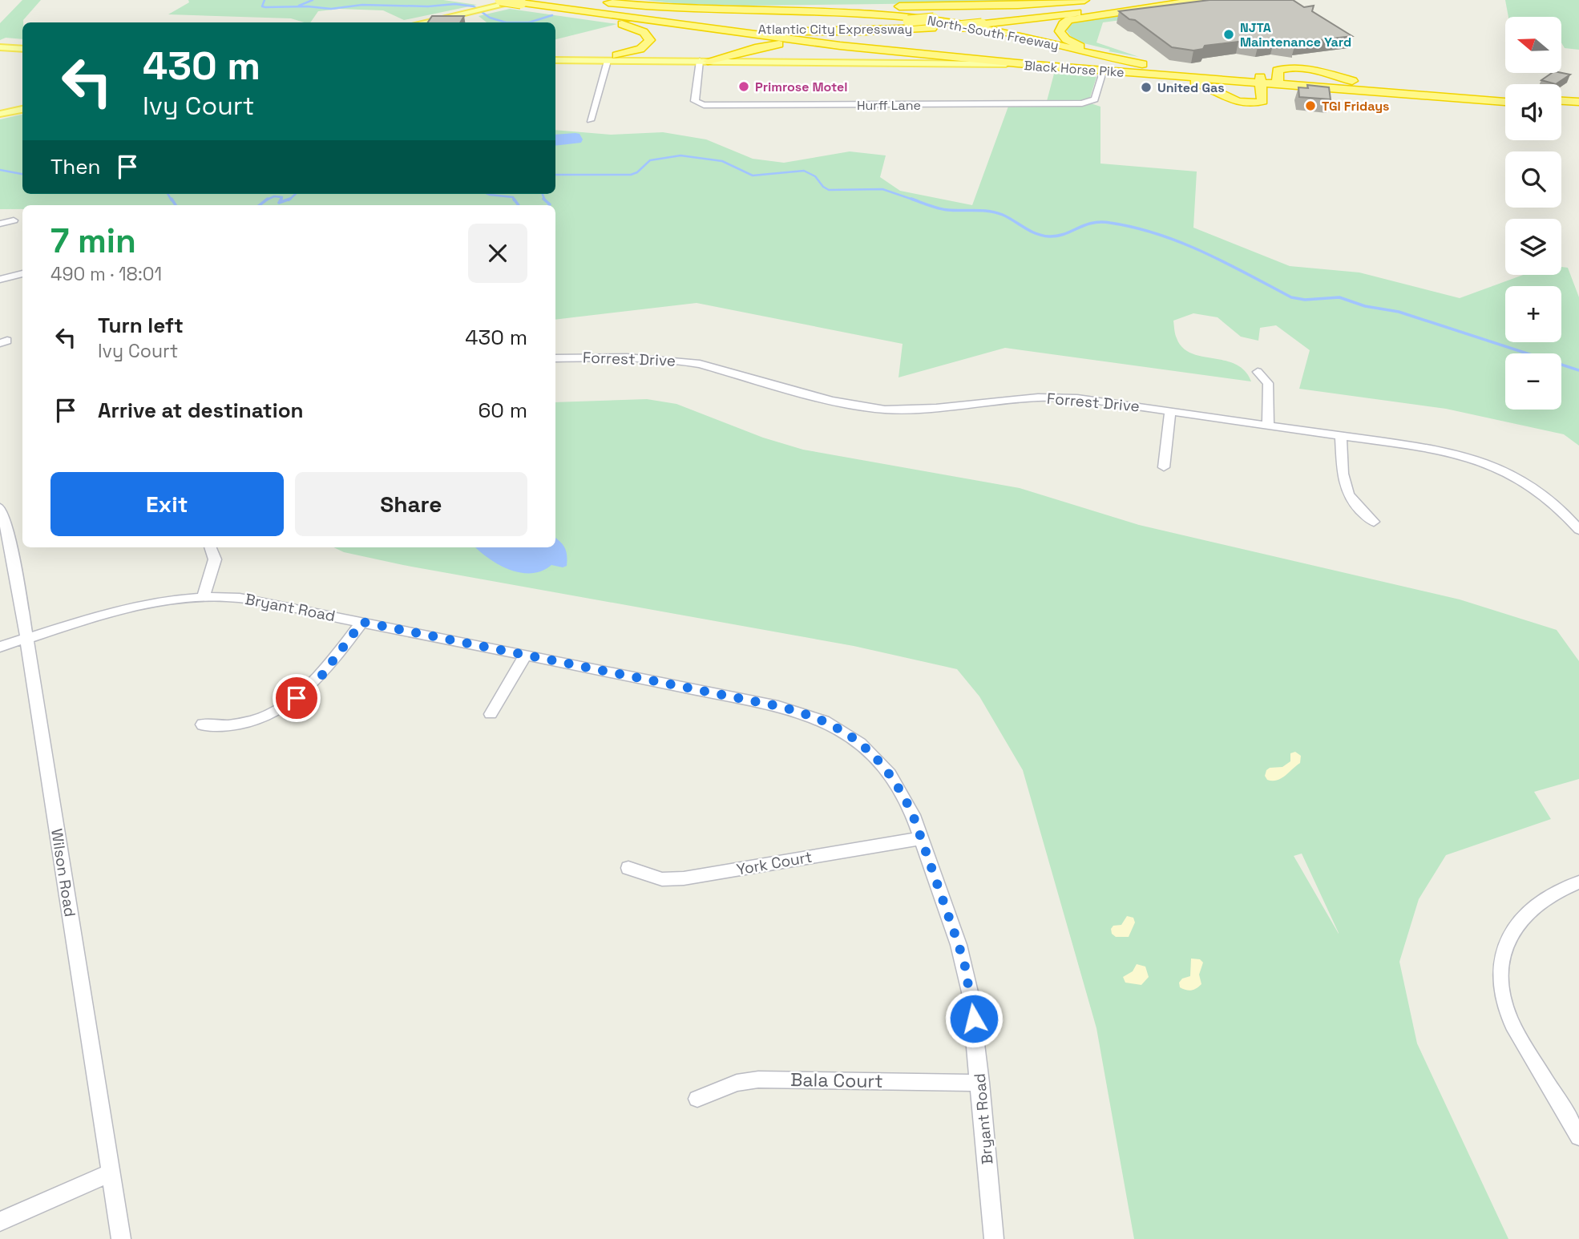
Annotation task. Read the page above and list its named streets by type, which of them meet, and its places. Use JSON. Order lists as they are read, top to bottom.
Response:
{
  "streets": {
    "highway": ["Atlantic City Expressway", "North-South Freeway", "Black Horse Pike"],
    "street": [
      "Hurff Lane",
      "Forrest Drive",
      "Bryant Road",
      "York Court",
      "Wilson Road",
      "Bala Court"
    ]
  },
  "crossings": [
    ["Atlantic City Expressway", "North-South Freeway"],
    ["North-South Freeway", "Black Horse Pike"],
    ["Black Horse Pike", "Hurff Lane"],
    ["Bryant Road", "York Court"],
    ["Bryant Road", "Wilson Road"],
    ["Bryant Road", "Bala Court"]
  ],
  "places": [
    "NJTA Maintenance Yard",
    "Primrose Motel",
    "United Gas",
    "TGI Fridays"
  ],
  "north": "left",
  "page": {
    "map_buttons": ["+", "−"],
    "turn": ["430 m", "Ivy Court"],
    "then": "Then",
    "heading": ["7 min", "490 m · 18:01"],
    "list": [
      {
        "name": "Turn left",
        "note": "Ivy Court",
        "value": "430 m"
      },
      {
        "name": "Arrive at destination",
        "value": "60 m"
      }
    ],
    "buttons": ["Exit", "Share"]
  }
}
